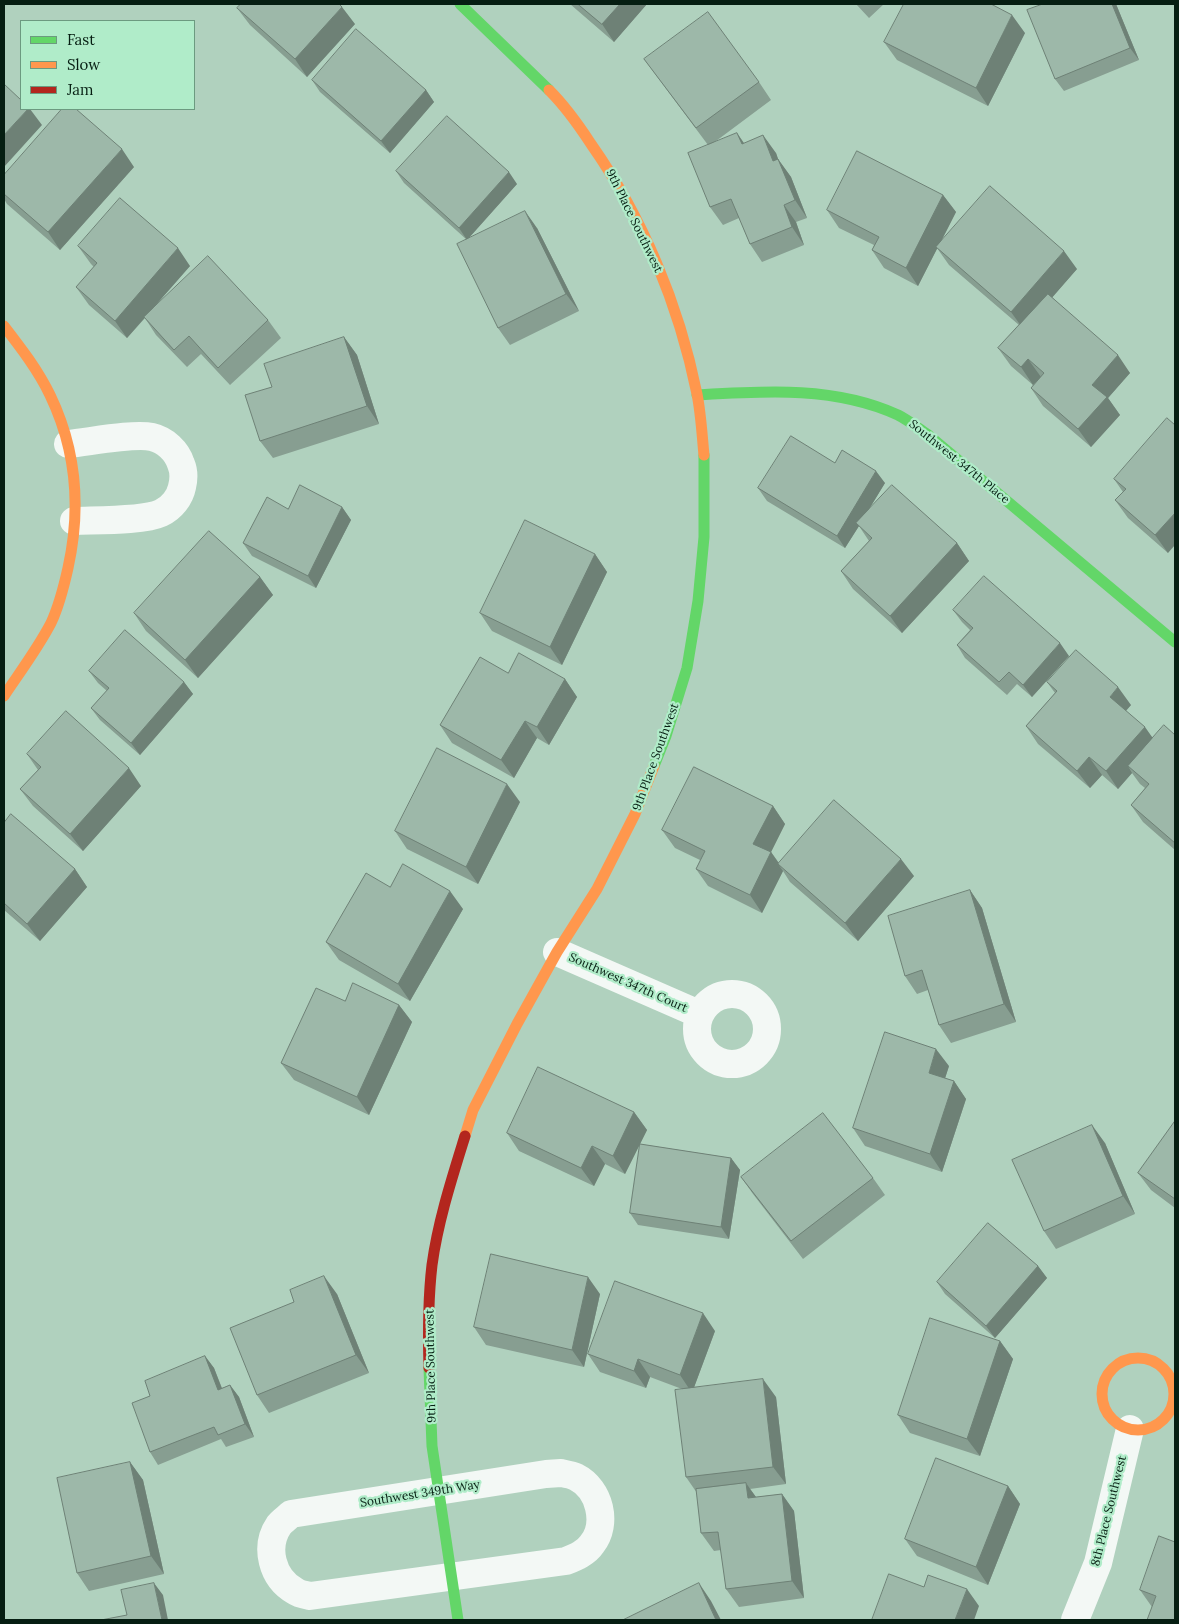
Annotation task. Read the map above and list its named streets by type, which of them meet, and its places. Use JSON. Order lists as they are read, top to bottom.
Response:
{
  "streets": {
    "street": [
      "9th Place Southwest",
      "Southwest 347th Place",
      "Southwest 347th Court",
      "Southwest 349th Way",
      "8th Place Southwest"
    ]
  },
  "crossings": [
    ["9th Place Southwest", "Southwest 347th Place"],
    ["9th Place Southwest", "Southwest 347th Court"],
    ["9th Place Southwest", "Southwest 349th Way"]
  ],
  "legend": ["Fast", "Slow", "Jam"]
}
